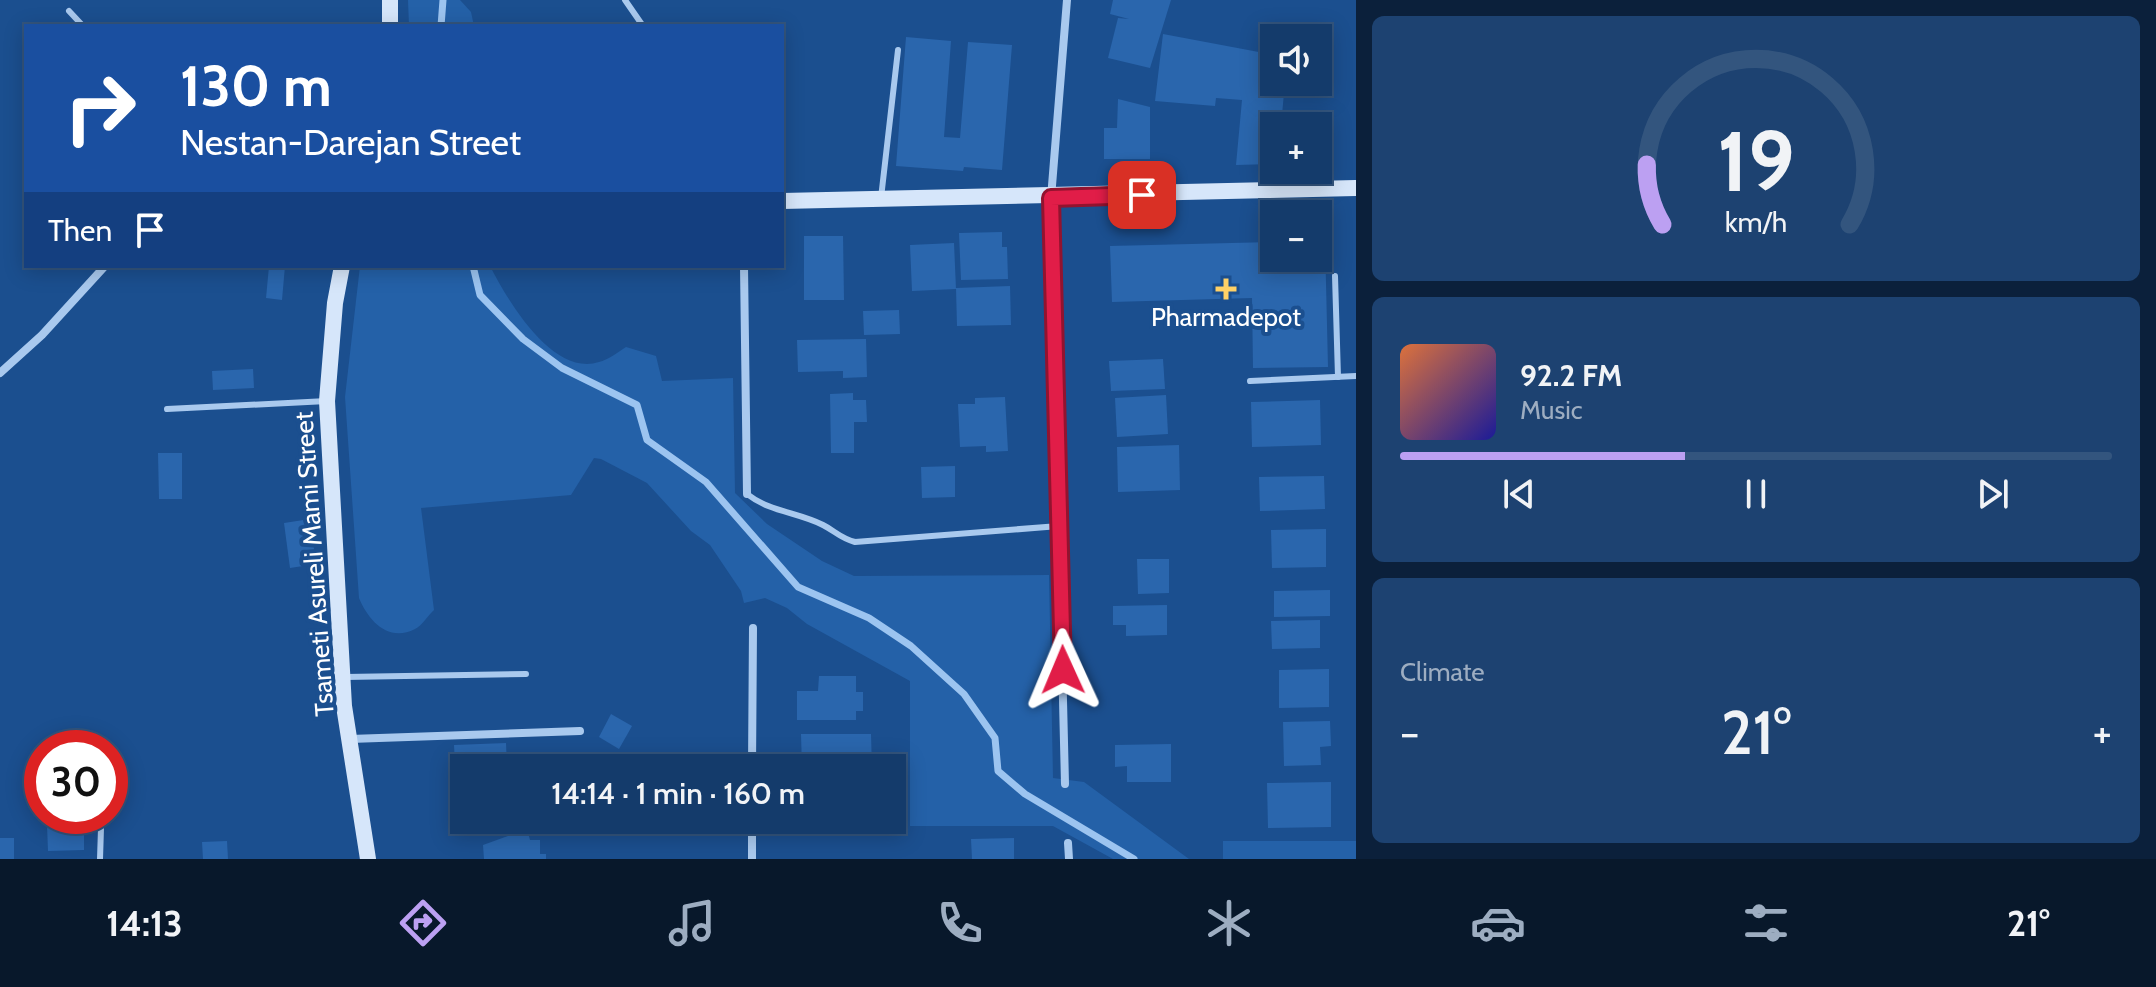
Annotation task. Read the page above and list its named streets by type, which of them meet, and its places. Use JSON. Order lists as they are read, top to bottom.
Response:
{
  "streets": {
    "street": ["Tsameti Asureli Mami Street"]
  },
  "places": {
    "health": ["Pharmadepot"]
  },
  "page": {
    "map_buttons": ["+", "−"],
    "turn": ["130 m", "Nestan-Darejan Street"],
    "then": "Then",
    "song": ["92.2 FM", "Music"],
    "tile": "Climate",
    "heat": ["−", "21°", "+"],
    "limit": "30",
    "trip": "14:14 · 1 min · 160 m",
    "tabs": ["14:13", "21°"],
    "gauge": ["19", "km/h"]
  }
}
